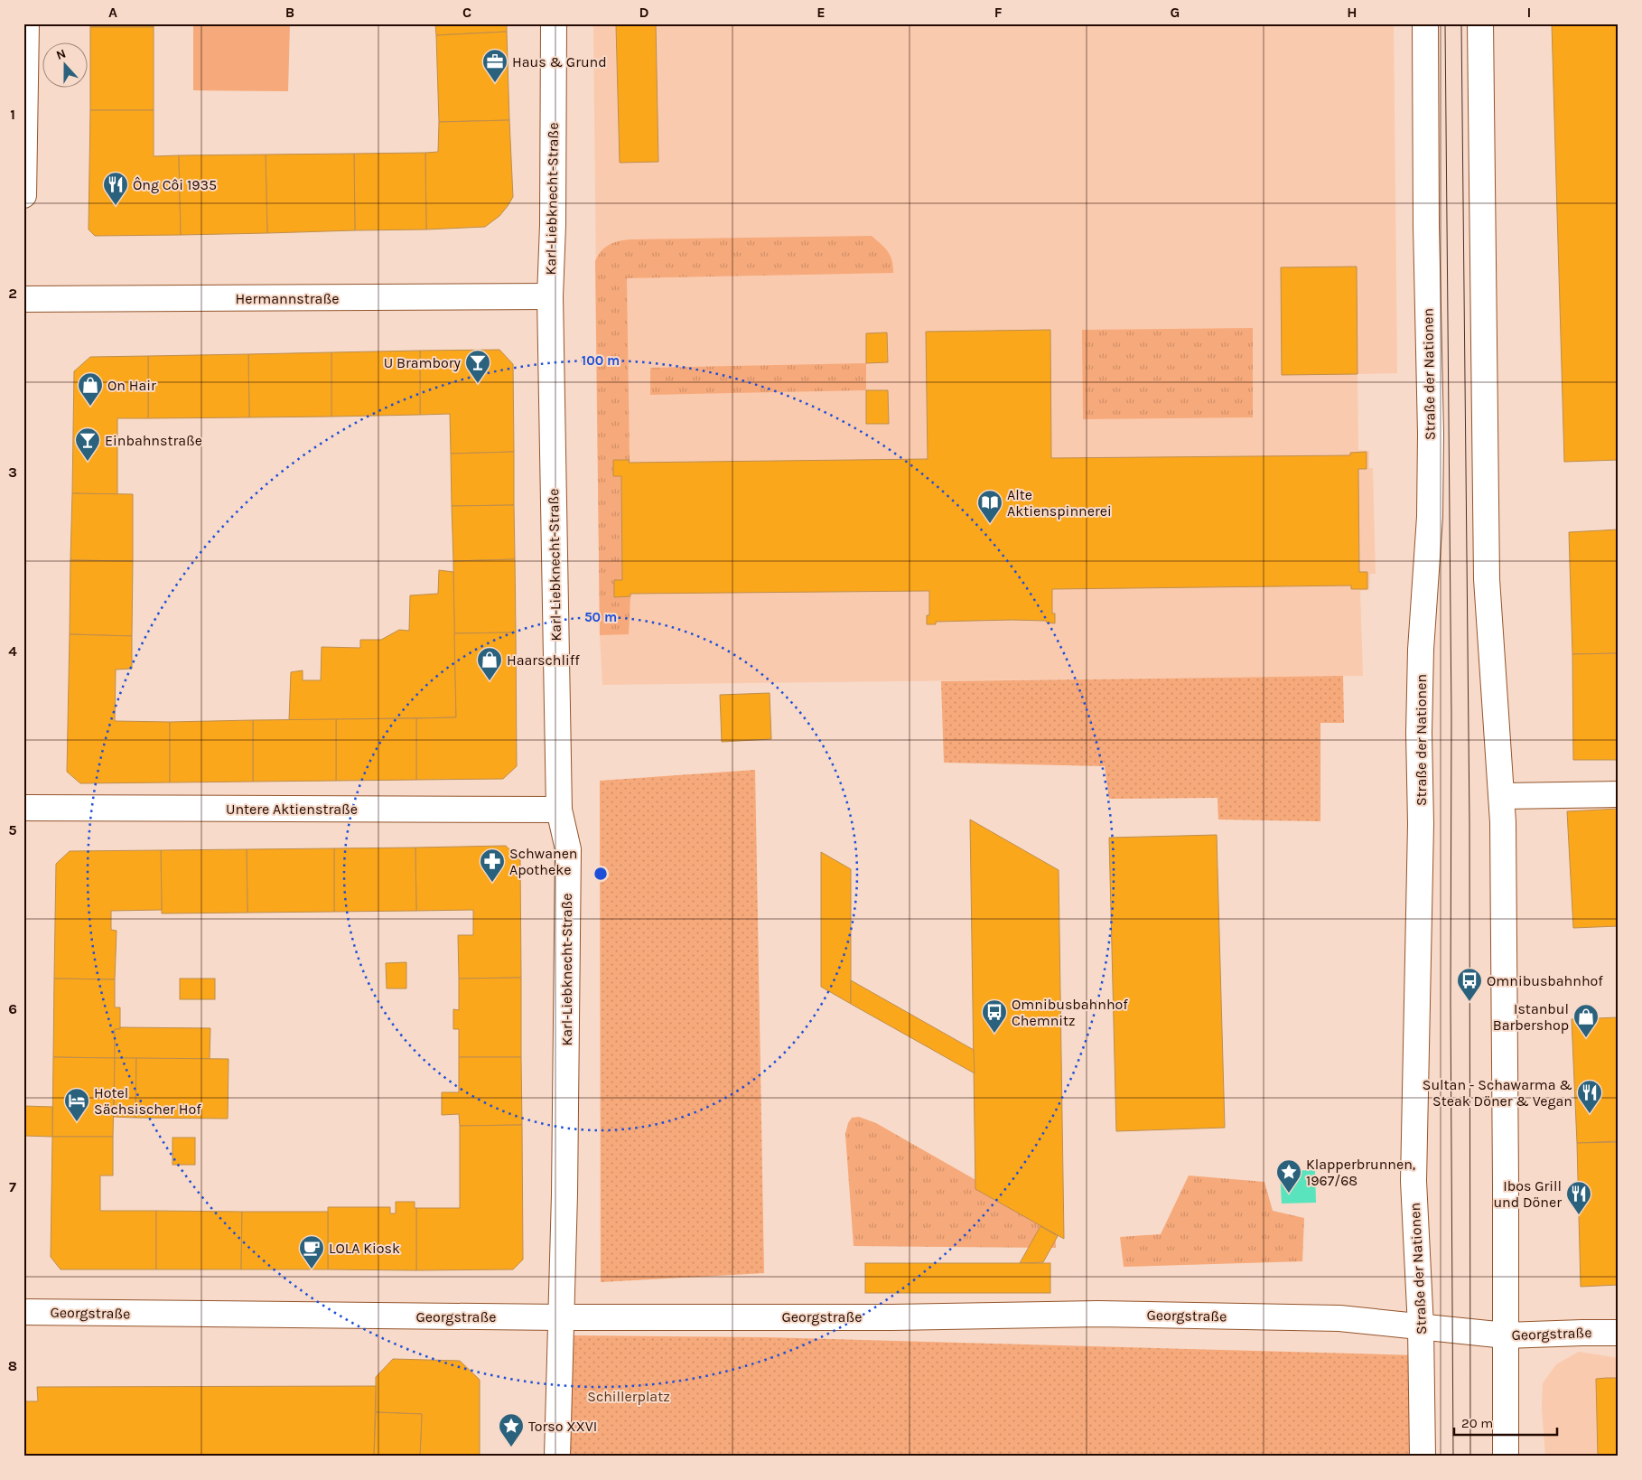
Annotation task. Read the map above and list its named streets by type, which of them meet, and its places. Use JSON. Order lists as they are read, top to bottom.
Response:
{
  "streets": {
    "street": [
      "Karl-Liebknecht-Straße",
      "Hermannstraße",
      "Straße der Nationen",
      "Untere Aktienstraße",
      "Georgstraße"
    ]
  },
  "crossings": [
    ["Karl-Liebknecht-Straße", "Hermannstraße"],
    ["Karl-Liebknecht-Straße", "Untere Aktienstraße"],
    ["Karl-Liebknecht-Straße", "Georgstraße"],
    ["Straße der Nationen", "Georgstraße"]
  ],
  "parks": ["Schillerplatz"],
  "places": {
    "office": ["Haus & Grund"],
    "restaurant": ["Ông Côi 1935", "Sultan - Schawarma & Steak Döner & Vegan", "Ibos Grill und Döner"],
    "bar": ["U Brambory", "Einbahnstraße"],
    "shop": ["On Hair", "Haarschliff", "Istanbul Barbershop"],
    "library": ["Alte Aktienspinnerei"],
    "pharmacy": ["Schwanen Apotheke"],
    "bus stop": ["Omnibusbahnhof", "Omnibusbahnhof Chemnitz"],
    "hotel": ["Hotel Sächsischer Hof"],
    "place": ["Klapperbrunnen, 1967/68", "Torso XXVI"],
    "cafe": ["LOLA Kiosk"]
  },
  "scale_bar": "20 m",
  "north": "top",
  "grid": {
    "columns": [
      "A",
      "B",
      "C",
      "D",
      "E",
      "F",
      "G",
      "H",
      "I"
    ],
    "rows": [
      "1",
      "2",
      "3",
      "4",
      "5",
      "6",
      "7",
      "8"
    ]
  },
  "rings": ["100 m", "50 m"]
}
